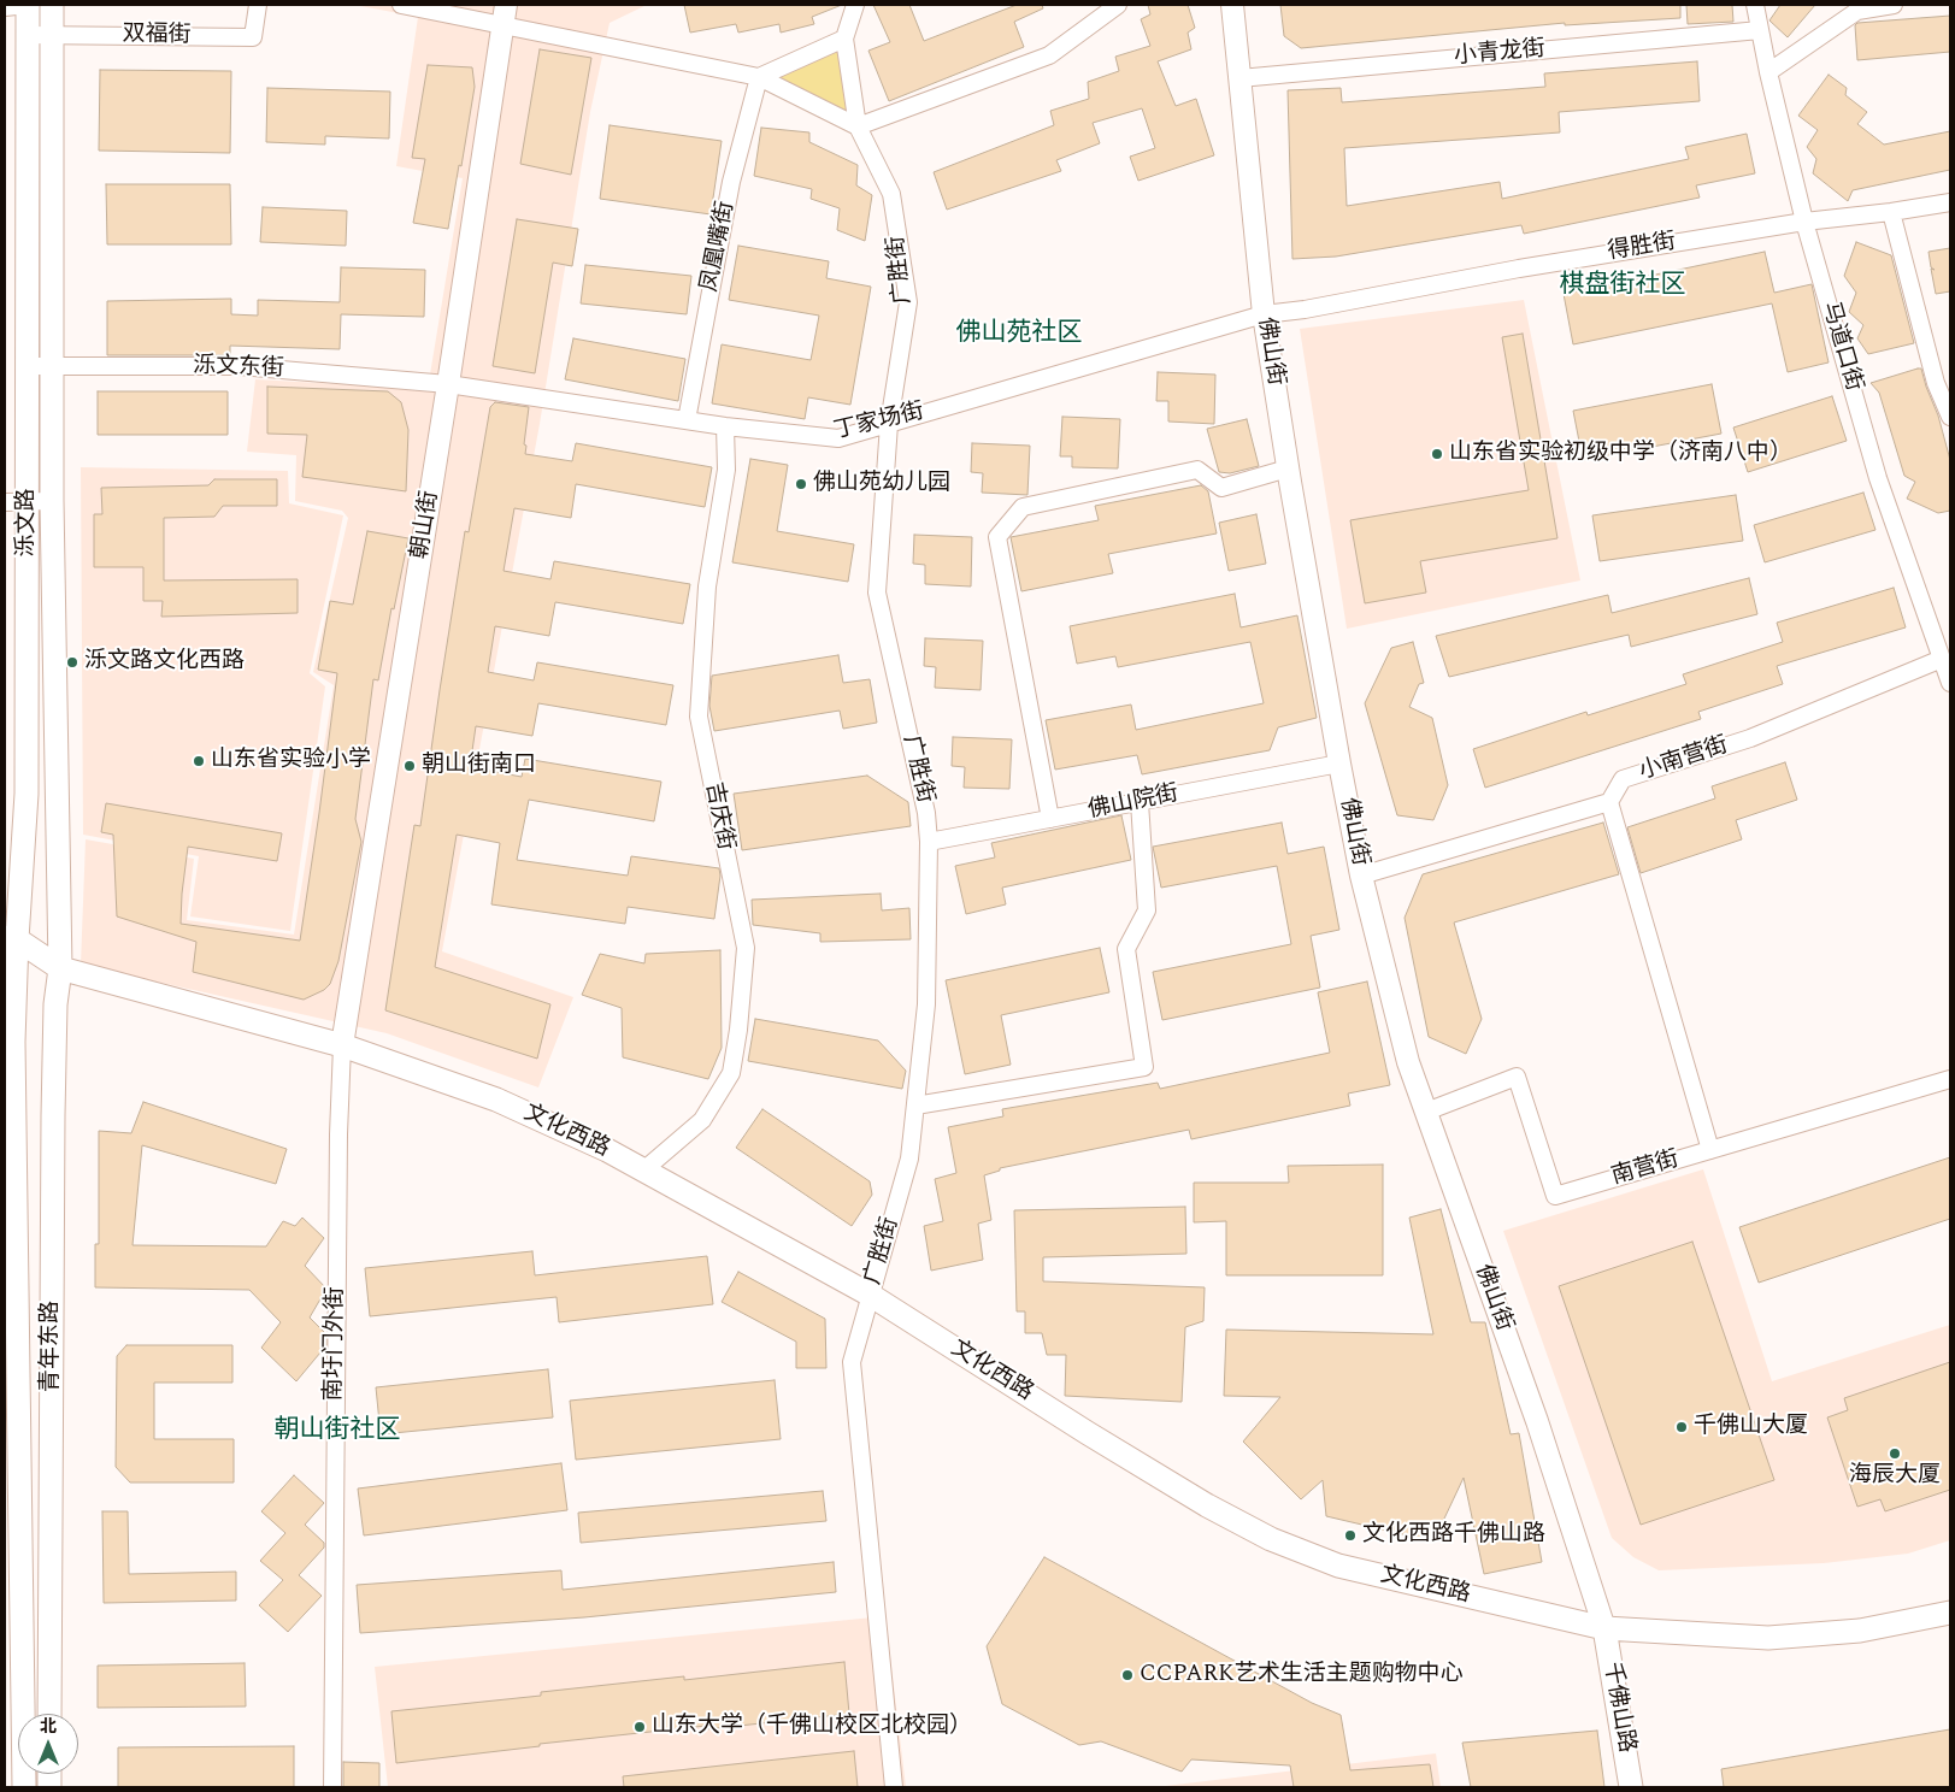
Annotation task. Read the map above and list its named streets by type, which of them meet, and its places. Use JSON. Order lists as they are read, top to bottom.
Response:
{
  "streets": {
    "main road": [
      "泺文路",
      "文化西路",
      "青年东路",
      "千佛山路"
    ],
    "street": [
      "双福街",
      "小青龙街",
      "凤凰嘴街",
      "得胜街",
      "广胜街",
      "马道口街",
      "佛山街",
      "泺文东街",
      "丁家场街",
      "朝山街",
      "小南营街",
      "佛山院街",
      "吉庆街",
      "南营街",
      "南圩门外街"
    ]
  },
  "crossings": [
    ["双福街", "泺文路"],
    ["小青龙街", "马道口街"],
    ["小青龙街", "佛山街"],
    ["凤凰嘴街", "丁家场街"],
    ["得胜街", "马道口街"],
    ["得胜街", "佛山街"],
    ["得胜街", "丁家场街"],
    ["广胜街", "丁家场街"],
    ["广胜街", "佛山院街"],
    ["广胜街", "文化西路"],
    ["马道口街", "小南营街"],
    ["佛山街", "丁家场街"],
    ["佛山街", "佛山院街"],
    ["佛山街", "文化西路"],
    ["佛山街", "南营街"],
    ["佛山街", "千佛山路"],
    ["泺文东街", "丁家场街"],
    ["泺文东街", "泺文路"],
    ["泺文东街", "朝山街"],
    ["丁家场街", "朝山街"],
    ["丁家场街", "吉庆街"],
    ["泺文路", "文化西路"],
    ["泺文路", "青年东路"],
    ["朝山街", "文化西路"],
    ["朝山街", "南圩门外街"],
    ["吉庆街", "文化西路"],
    ["文化西路", "南圩门外街"],
    ["文化西路", "青年东路"],
    ["文化西路", "千佛山路"]
  ],
  "districts": ["棋盘街社区", "佛山苑社区", "朝山街社区"],
  "places": [
    "山东省实验初级中学（济南八中）",
    "佛山苑幼儿园",
    "泺文路文化西路",
    "山东省实验小学",
    "朝山街南口",
    "千佛山大厦",
    "海辰大厦",
    "文化西路千佛山路",
    "CCPARK艺术生活主题购物中心",
    "山东大学（千佛山校区北校园）"
  ],
  "north": "top"
}
